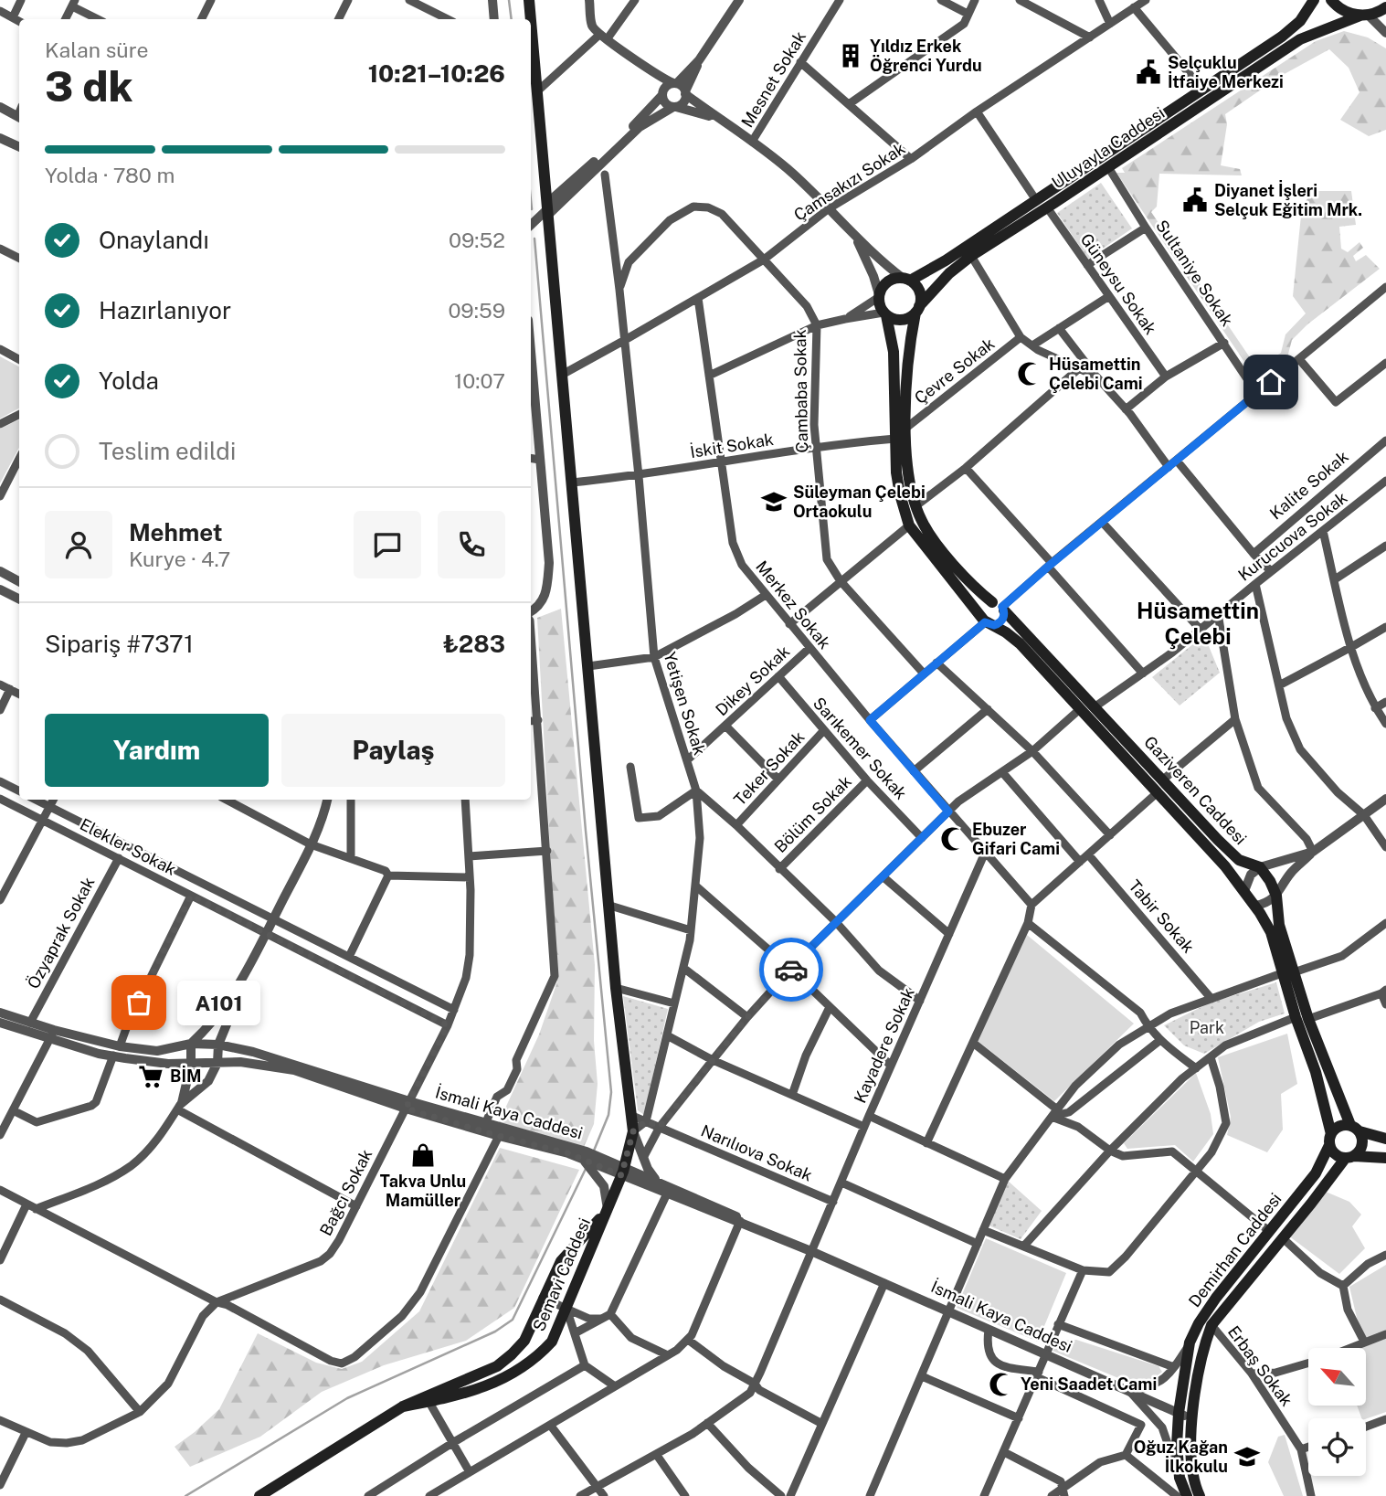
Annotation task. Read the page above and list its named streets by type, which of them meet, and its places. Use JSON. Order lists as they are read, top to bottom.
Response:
{
  "streets": {
    "main road": [
      "Uluyayla Caddesi",
      "Gaziveren Caddesi",
      "Demirhan Caddesi",
      "Semavi Caddesi"
    ],
    "street": [
      "Mesnet Sokak",
      "Çamsakızı Sokak",
      "Sultaniye Sokak",
      "Güneysu Sokak",
      "Çevre Sokak",
      "Çambaba Sokak",
      "İskit Sokak",
      "Kalite Sokak",
      "Kurucuova Sokak",
      "Merkez Sokak",
      "Dikey Sokak",
      "Yetişen Sokak",
      "Sarıkemer Sokak",
      "Teker Sokak",
      "Bölüm Sokak",
      "Elekler Sokak",
      "Tabir Sokak",
      "Özyaprak Sokak",
      "Kayadere Sokak",
      "İsmali Kaya Caddesi",
      "Narılıova Sokak",
      "Bağcı Sokak",
      "Erbaş Sokak"
    ]
  },
  "crossings": [
    ["Uluyayla Caddesi", "Sultaniye Sokak"],
    ["Uluyayla Caddesi", "Güneysu Sokak"],
    ["Uluyayla Caddesi", "Gaziveren Caddesi"],
    ["Çamsakızı Sokak", "Çambaba Sokak"],
    ["Çamsakızı Sokak", "Merkez Sokak"],
    ["Çamsakızı Sokak", "Yetişen Sokak"],
    ["Çamsakızı Sokak", "Semavi Caddesi"],
    ["Çevre Sokak", "Gaziveren Caddesi"],
    ["Çambaba Sokak", "İskit Sokak"],
    ["Çambaba Sokak", "Yetişen Sokak"],
    ["İskit Sokak", "Merkez Sokak"],
    ["İskit Sokak", "Yetişen Sokak"],
    ["İskit Sokak", "Gaziveren Caddesi"],
    ["İskit Sokak", "Semavi Caddesi"],
    ["Kurucuova Sokak", "Gaziveren Caddesi"],
    ["Merkez Sokak", "Dikey Sokak"],
    ["Merkez Sokak", "Kayadere Sokak"],
    ["Dikey Sokak", "Yetişen Sokak"],
    ["Dikey Sokak", "Sarıkemer Sokak"],
    ["Yetişen Sokak", "Narılıova Sokak"],
    ["Sarıkemer Sokak", "Teker Sokak"],
    ["Sarıkemer Sokak", "Bölüm Sokak"],
    ["Gaziveren Caddesi", "Demirhan Caddesi"],
    ["Elekler Sokak", "Özyaprak Sokak"],
    ["Elekler Sokak", "Bağcı Sokak"],
    ["Özyaprak Sokak", "İsmali Kaya Caddesi"],
    ["Kayadere Sokak", "İsmali Kaya Caddesi"],
    ["Kayadere Sokak", "Narılıova Sokak"],
    ["İsmali Kaya Caddesi", "Bağcı Sokak"],
    ["İsmali Kaya Caddesi", "Demirhan Caddesi"],
    ["İsmali Kaya Caddesi", "Semavi Caddesi"],
    ["Narılıova Sokak", "Semavi Caddesi"],
    ["Demirhan Caddesi", "Erbaş Sokak"]
  ],
  "districts": ["Hüsamettin Çelebi"],
  "parks": ["Park"],
  "places": {
    "building": ["Yıldız Erkek Öğrenci Yurdu"],
    "public building": ["Selçuklu İtfaiye Merkezi", "Diyanet İşleri Selçuk Eğitim Mrk."],
    "mosque": ["Hüsamettin Çelebi Cami", "Ebuzer Gifari Cami", "Yeni Saadet Cami"],
    "school or university": ["Süleyman Çelebi Ortaokulu", "Oğuz Kağan İlkokulu"],
    "other": ["A101"],
    "supermarket": ["BİM"],
    "shop": ["Takva Unlu Mamüller"]
  },
  "north": "top left",
  "page": {
    "heading": ["3 dk", "Kalan süre", "10:21–10:26"],
    "panel": [
      "Mehmet",
      "Kurye · 4.7",
      "Sipariş #7371",
      "₺283"
    ],
    "bar": "Yolda · 780 m",
    "list": [
      ["Onaylandı", "09:52"],
      ["Hazırlanıyor", "09:59"],
      ["Yolda", "10:07"],
      "Teslim edildi"
    ],
    "buttons": ["Yardım", "Paylaş"],
    "bubble": "A101"
  }
}
